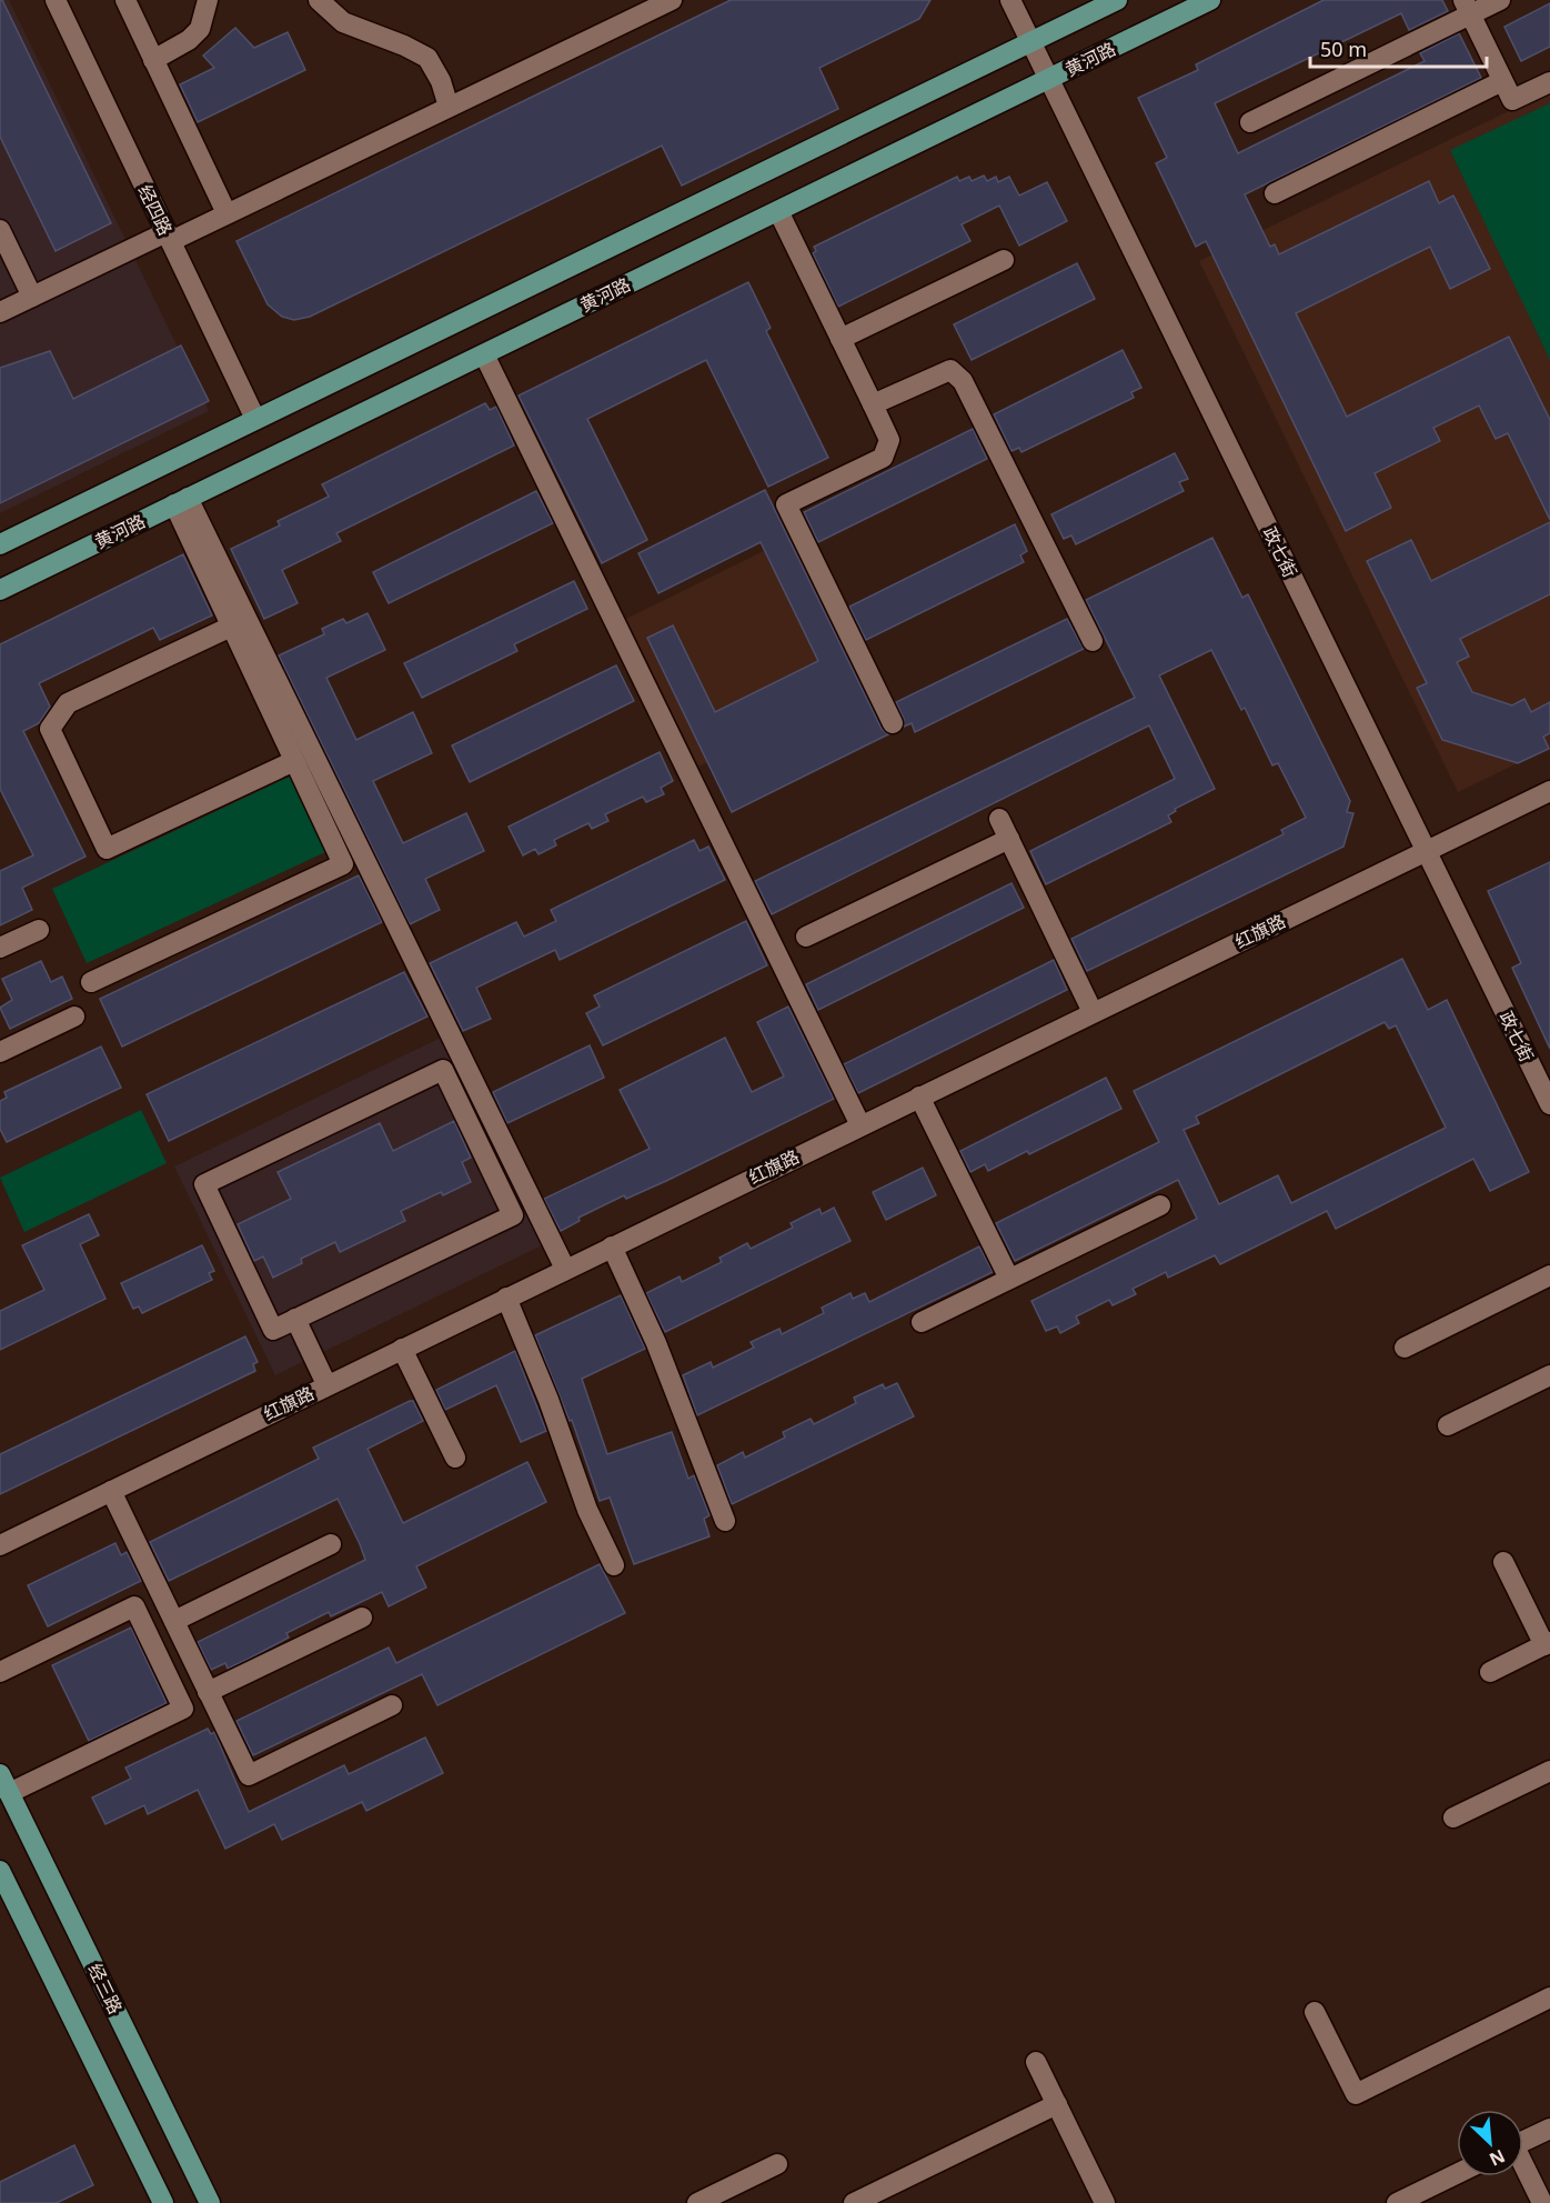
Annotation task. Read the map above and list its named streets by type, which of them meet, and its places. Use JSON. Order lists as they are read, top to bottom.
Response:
{
  "streets": {
    "main road": ["黄河路", "经三路"],
    "street": ["经四路", "政七街", "红旗路"]
  },
  "crossings": [
    ["黄河路", "政七街"],
    ["政七街", "红旗路"]
  ],
  "scale_bar": "50 m",
  "north": "bottom right"
}
